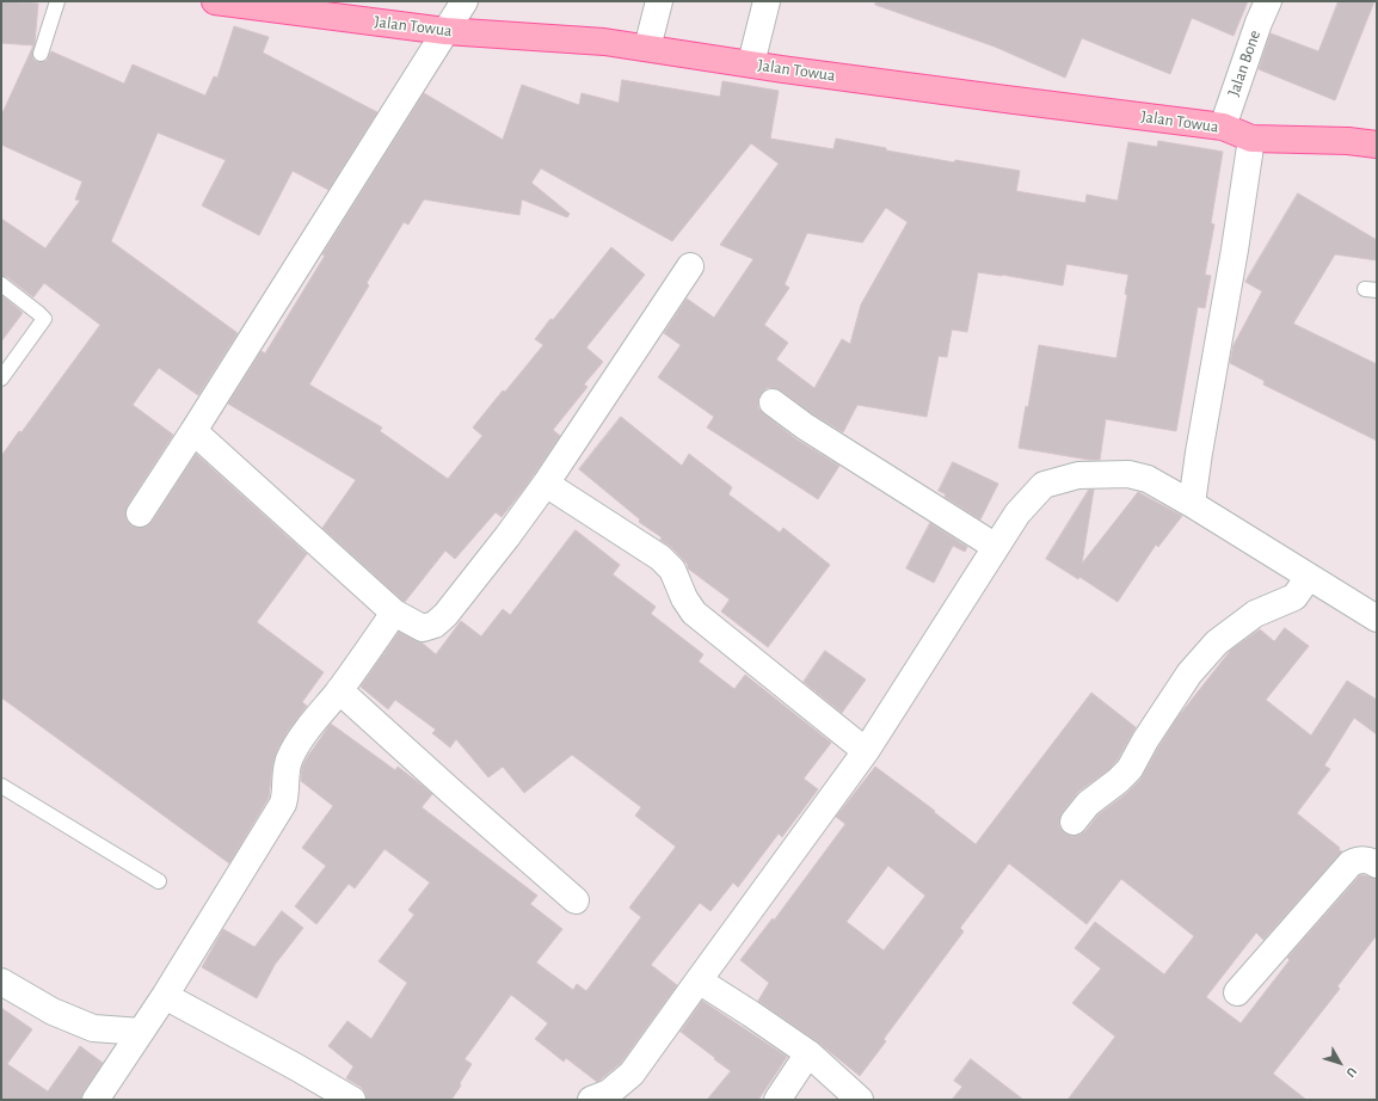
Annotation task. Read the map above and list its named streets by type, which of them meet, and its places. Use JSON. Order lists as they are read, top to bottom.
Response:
{
  "streets": {
    "main road": ["Jalan Towua"],
    "street": ["Jalan Bone"]
  },
  "crossings": [
    ["Jalan Towua", "Jalan Bone"]
  ],
  "north": "bottom right"
}
